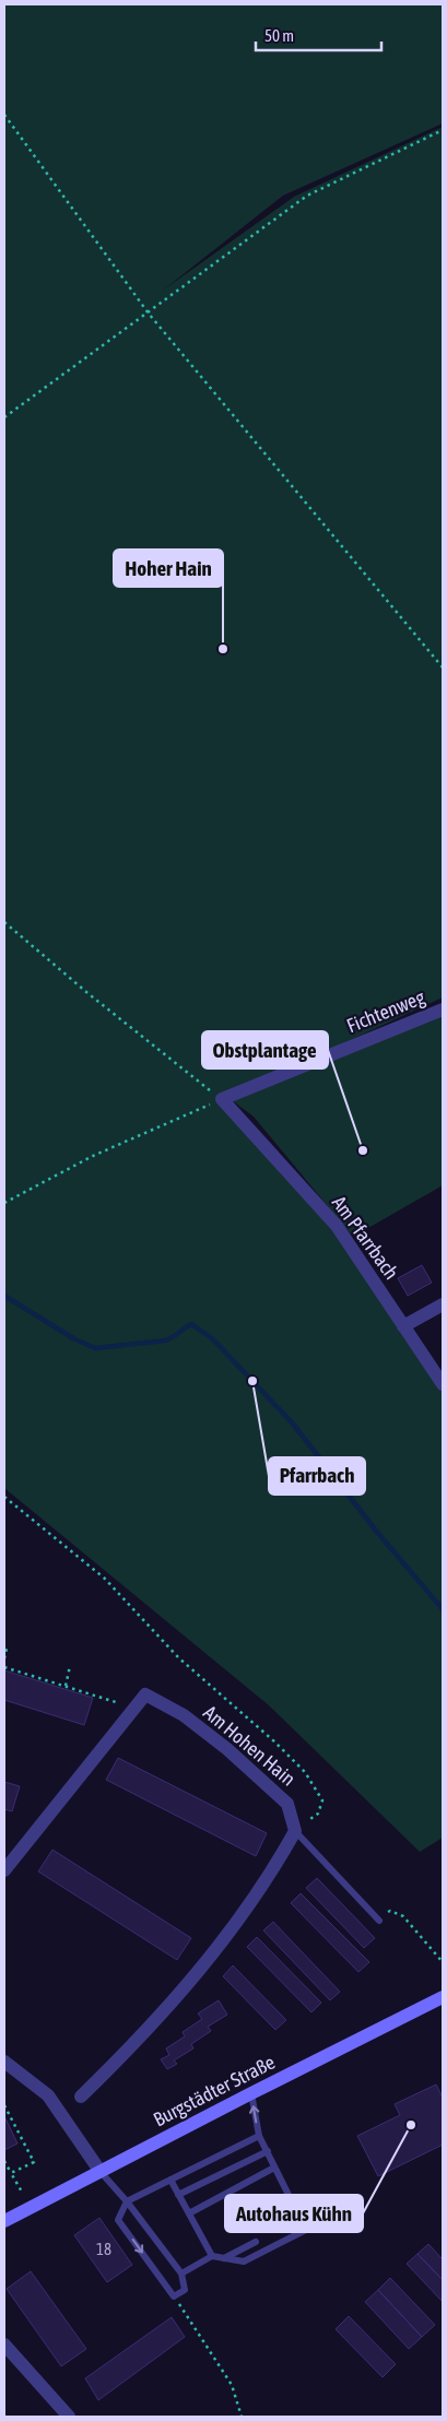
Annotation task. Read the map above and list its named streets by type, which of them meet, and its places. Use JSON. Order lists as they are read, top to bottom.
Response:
{
  "streets": {
    "main road": ["Burgstädter Straße"],
    "street": ["Fichtenweg", "Am Pfarrbach", "Am Hohen Hain"]
  },
  "crossings": [
    ["Fichtenweg", "Am Pfarrbach"]
  ],
  "places": [
    "Hoher Hain",
    "Obstplantage",
    "Pfarrbach",
    "Autohaus Kühn"
  ],
  "house_numbers": ["18"],
  "scale_bar": "50 m"
}
